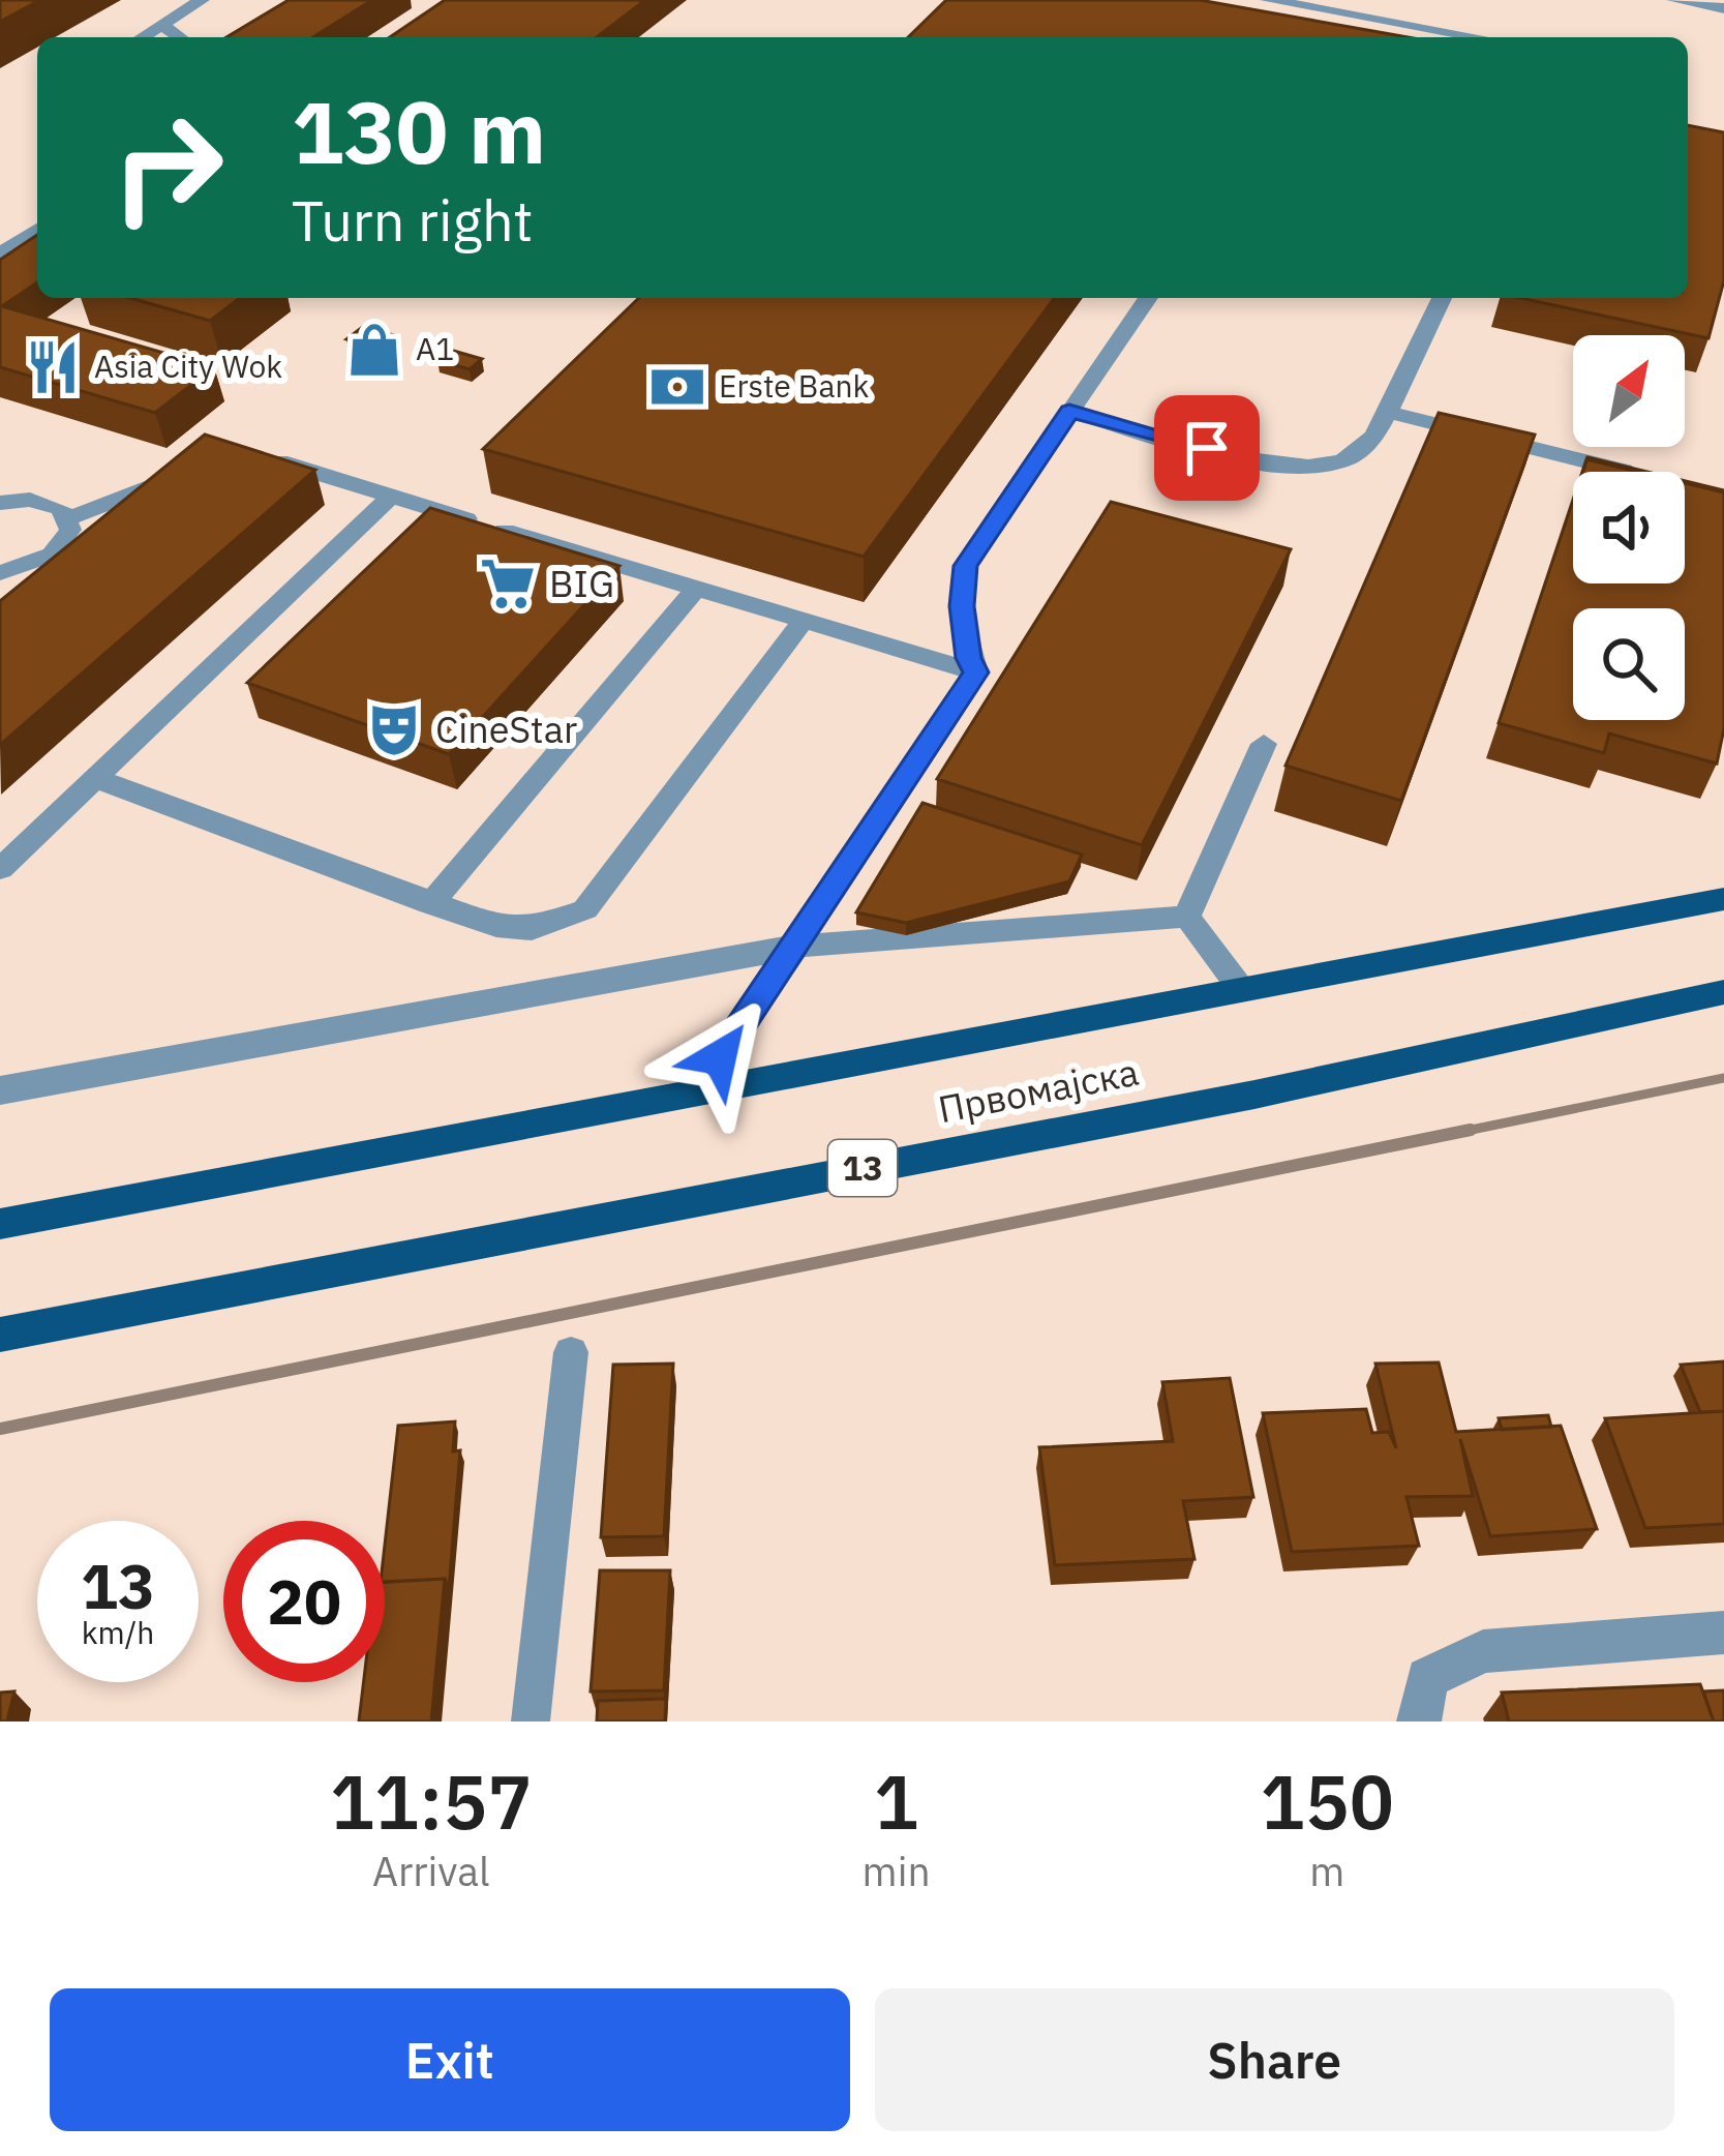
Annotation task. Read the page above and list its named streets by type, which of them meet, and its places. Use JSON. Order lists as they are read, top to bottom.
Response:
{
  "streets": {
    "main road": ["Првомајска", "13"]
  },
  "places": {
    "shop": ["A1"],
    "restaurant": ["Asia City Wok"],
    "bank": ["Erste Bank"],
    "supermarket": ["BIG"],
    "theatre": ["CineStar"]
  },
  "north": "top right",
  "page": {
    "turn": ["130 m", "Turn right"],
    "speed": "13 km/h",
    "limit": "20",
    "eta": [
      "11:57",
      "Arrival",
      "1",
      "min",
      "150",
      "m"
    ],
    "buttons": ["Exit", "Share"]
  }
}
